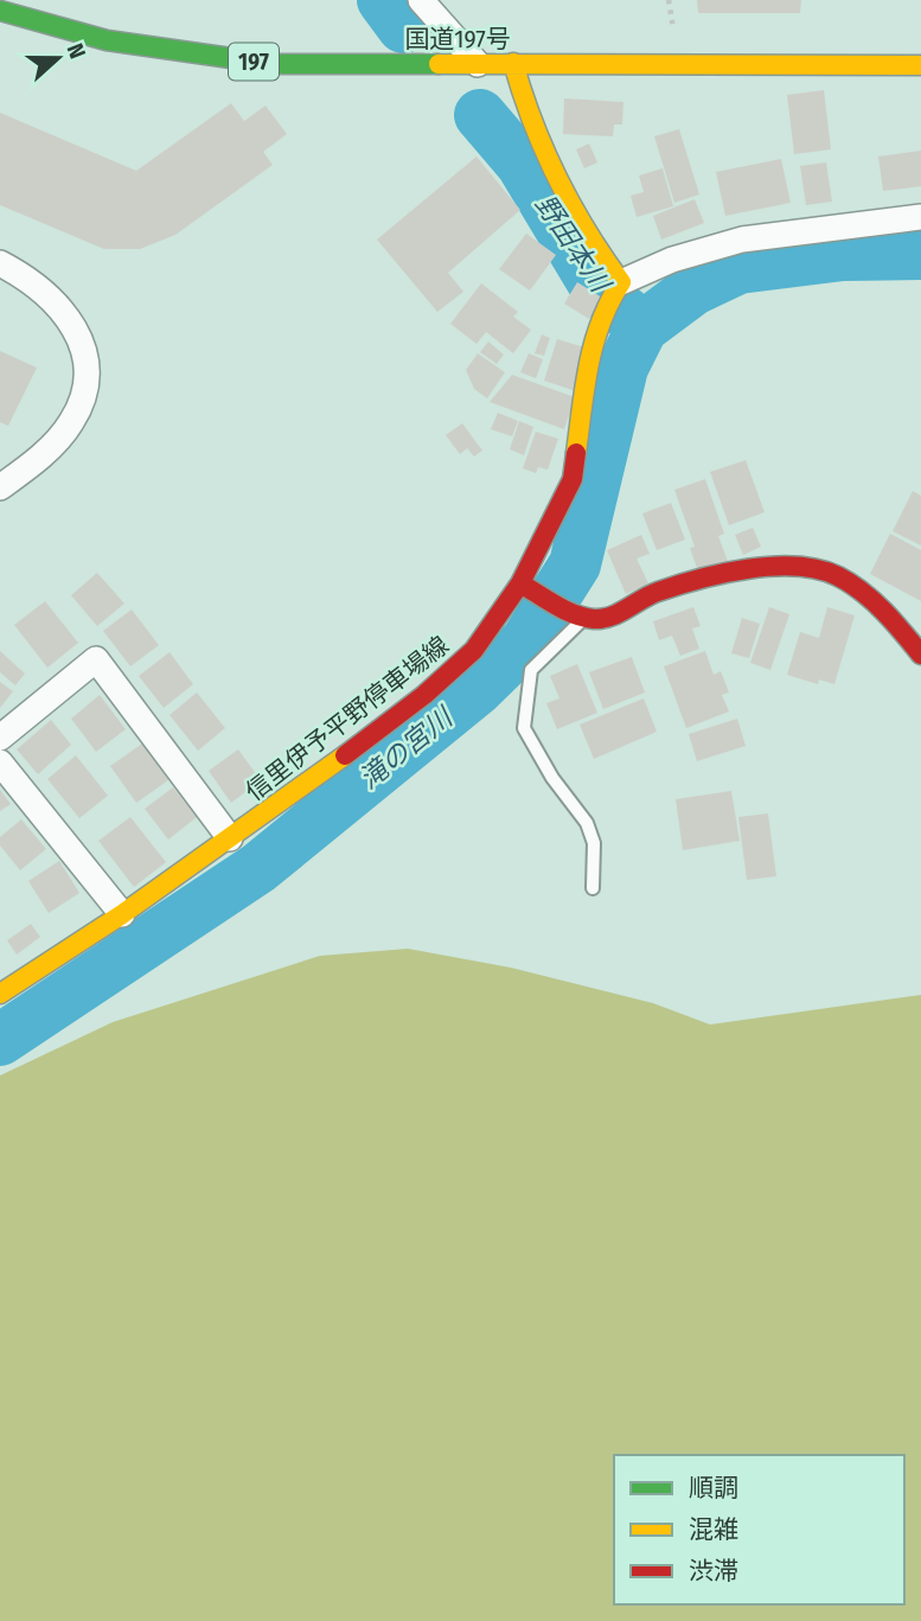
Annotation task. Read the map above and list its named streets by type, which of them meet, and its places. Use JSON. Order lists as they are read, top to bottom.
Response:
{
  "streets": {
    "main road": ["国道197号", "197", "信里伊予平野停車場線"]
  },
  "water": ["野田本川", "滝の宮川"],
  "legend": ["順調", "混雑", "渋滞"],
  "north": "right"
}
